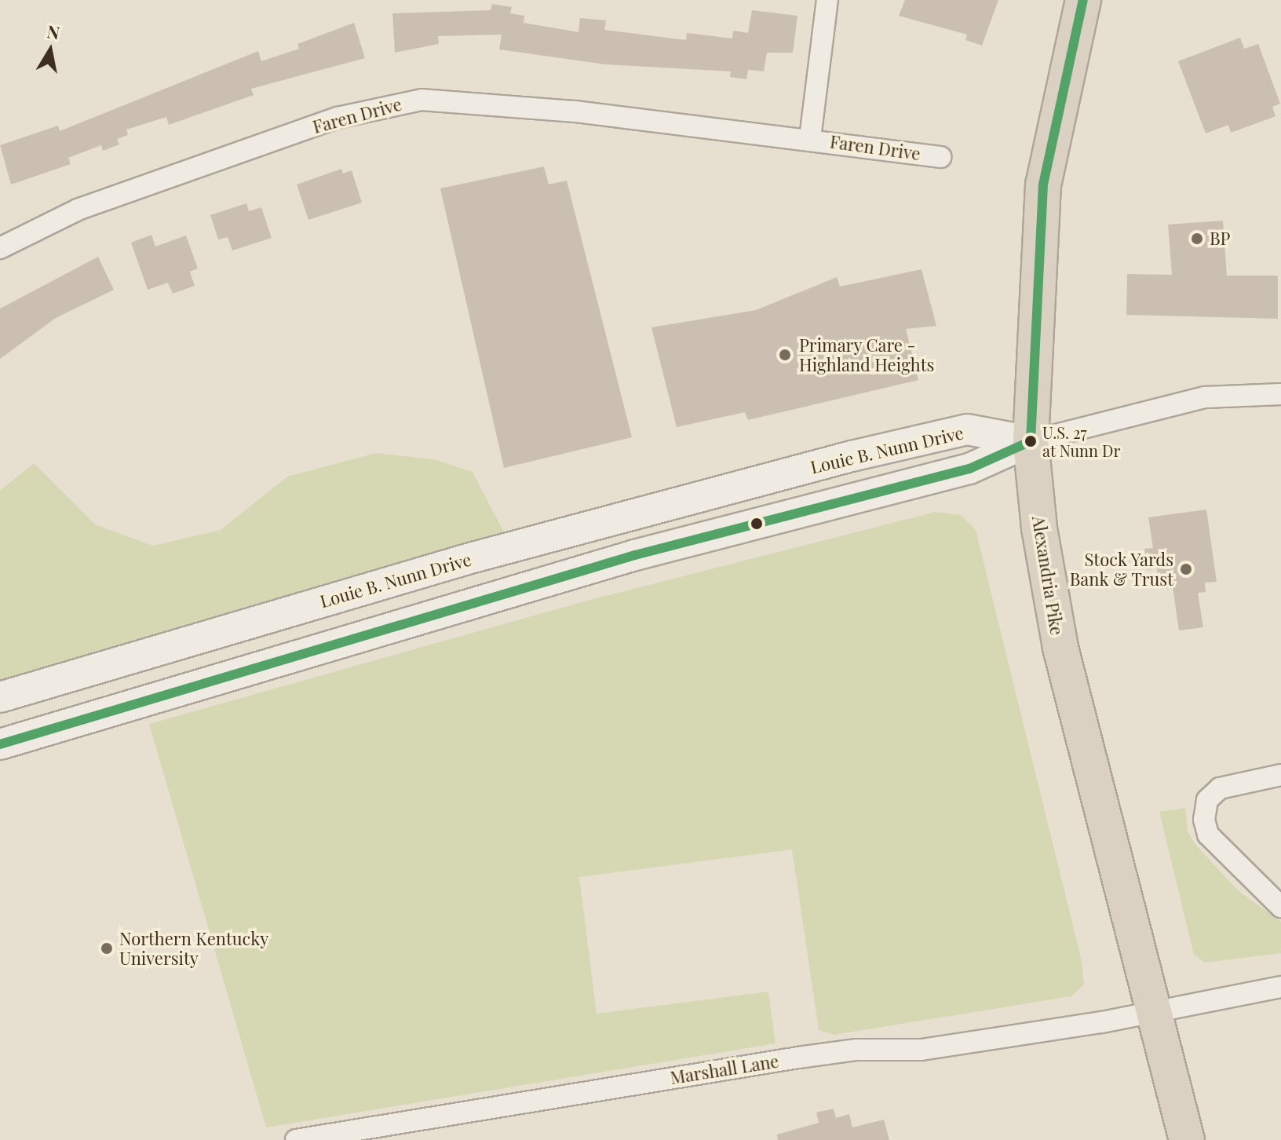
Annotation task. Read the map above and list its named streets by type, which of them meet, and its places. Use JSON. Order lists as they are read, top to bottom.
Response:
{
  "streets": {
    "highway": ["Alexandria Pike"],
    "main road": ["Louie B. Nunn Drive"],
    "street": ["Faren Drive", "Marshall Lane"]
  },
  "crossings": [
    ["Louie B. Nunn Drive", "Alexandria Pike"],
    ["Alexandria Pike", "Marshall Lane"]
  ],
  "places": [
    "BP",
    "Primary Care - Highland Heights",
    "U.S. 27 at Nunn Dr",
    "Stock Yards Bank & Trust",
    "Northern Kentucky University"
  ],
  "north": "top"
}
